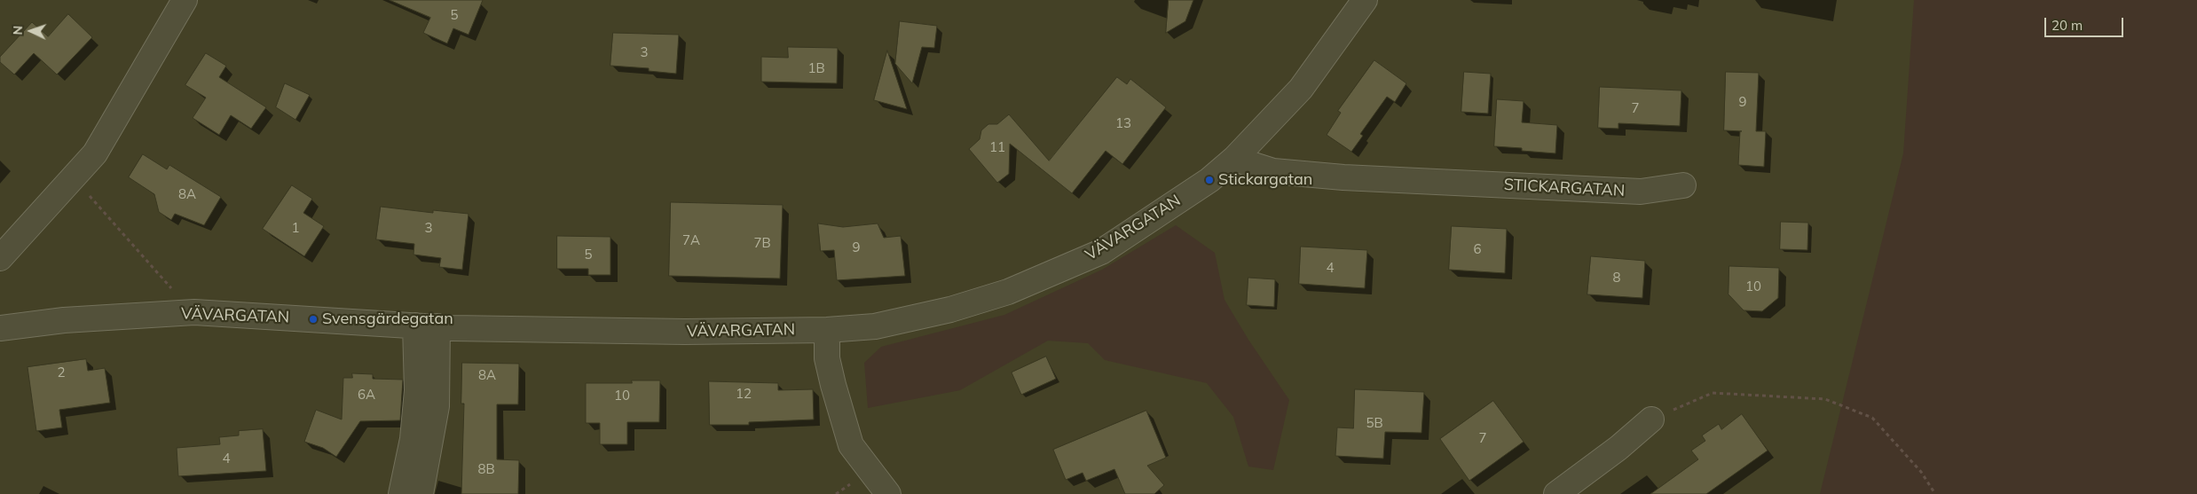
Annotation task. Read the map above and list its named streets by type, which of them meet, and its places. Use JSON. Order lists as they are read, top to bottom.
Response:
{
  "streets": {
    "street": ["STICKARGATAN", "VÄVARGATAN"]
  },
  "crossings": [
    ["STICKARGATAN", "VÄVARGATAN"]
  ],
  "places": ["Stickargatan", "Svensgärdegatan"],
  "house_numbers": [
    "5",
    "3",
    "1B",
    "9",
    "7",
    "13",
    "11",
    "8A",
    "1",
    "3",
    "7A",
    "7B",
    "9",
    "6",
    "5",
    "4",
    "8",
    "10",
    "2",
    "8A",
    "12",
    "6A",
    "10",
    "5B",
    "7",
    "4",
    "8B"
  ],
  "scale_bar": "20 m",
  "north": "left"
}
